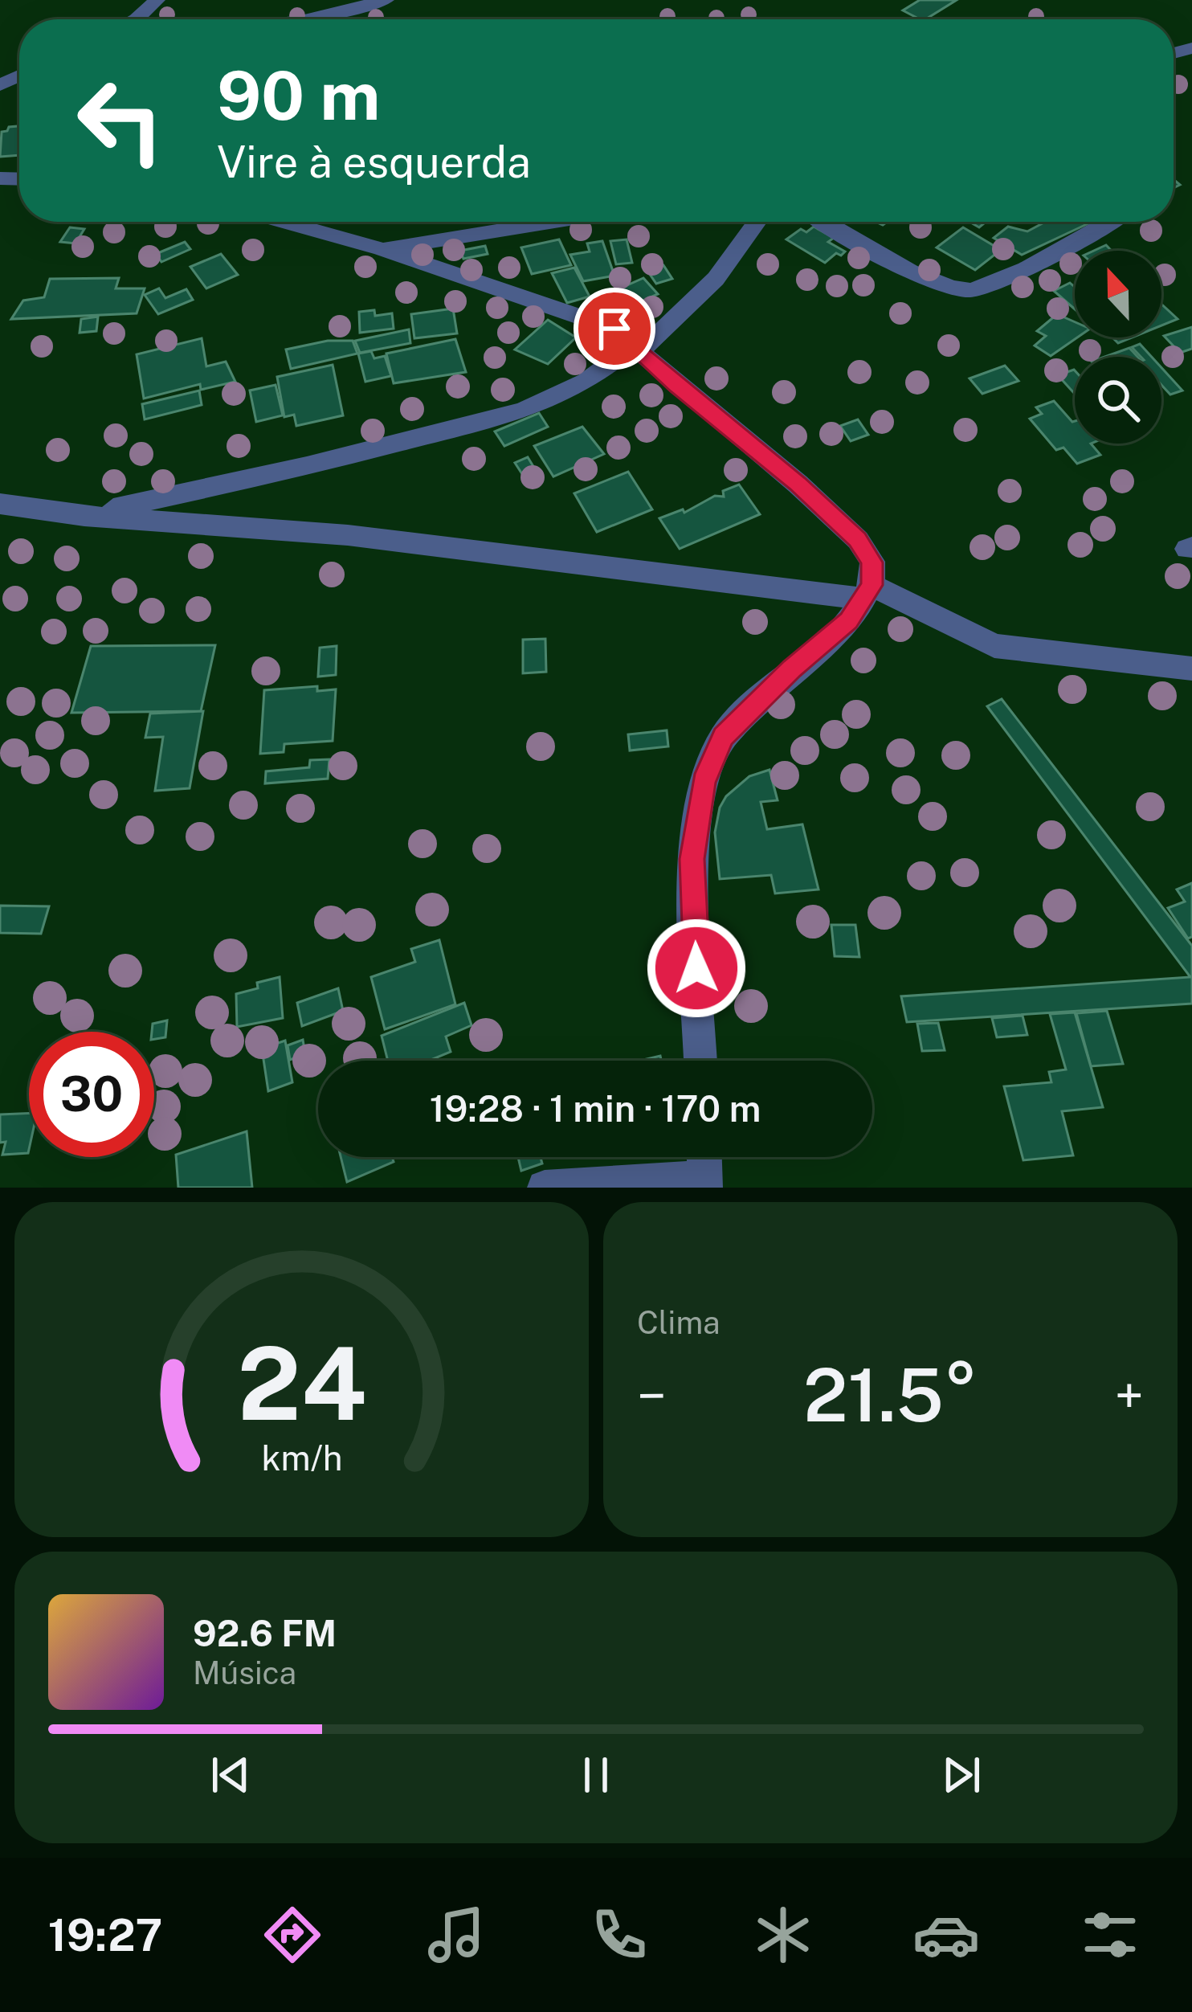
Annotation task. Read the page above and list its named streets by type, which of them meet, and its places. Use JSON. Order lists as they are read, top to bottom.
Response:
{
  "north": "top",
  "page": {
    "turn": ["90 m", "Vire à esquerda"],
    "limit": "30",
    "trip": "19:28 · 1 min · 170 m",
    "tile": "Clima",
    "heat": ["−", "21.5°", "+"],
    "song": ["92.6 FM", "Música"],
    "tabs": "19:27",
    "gauge": ["24", "km/h"]
  }
}
